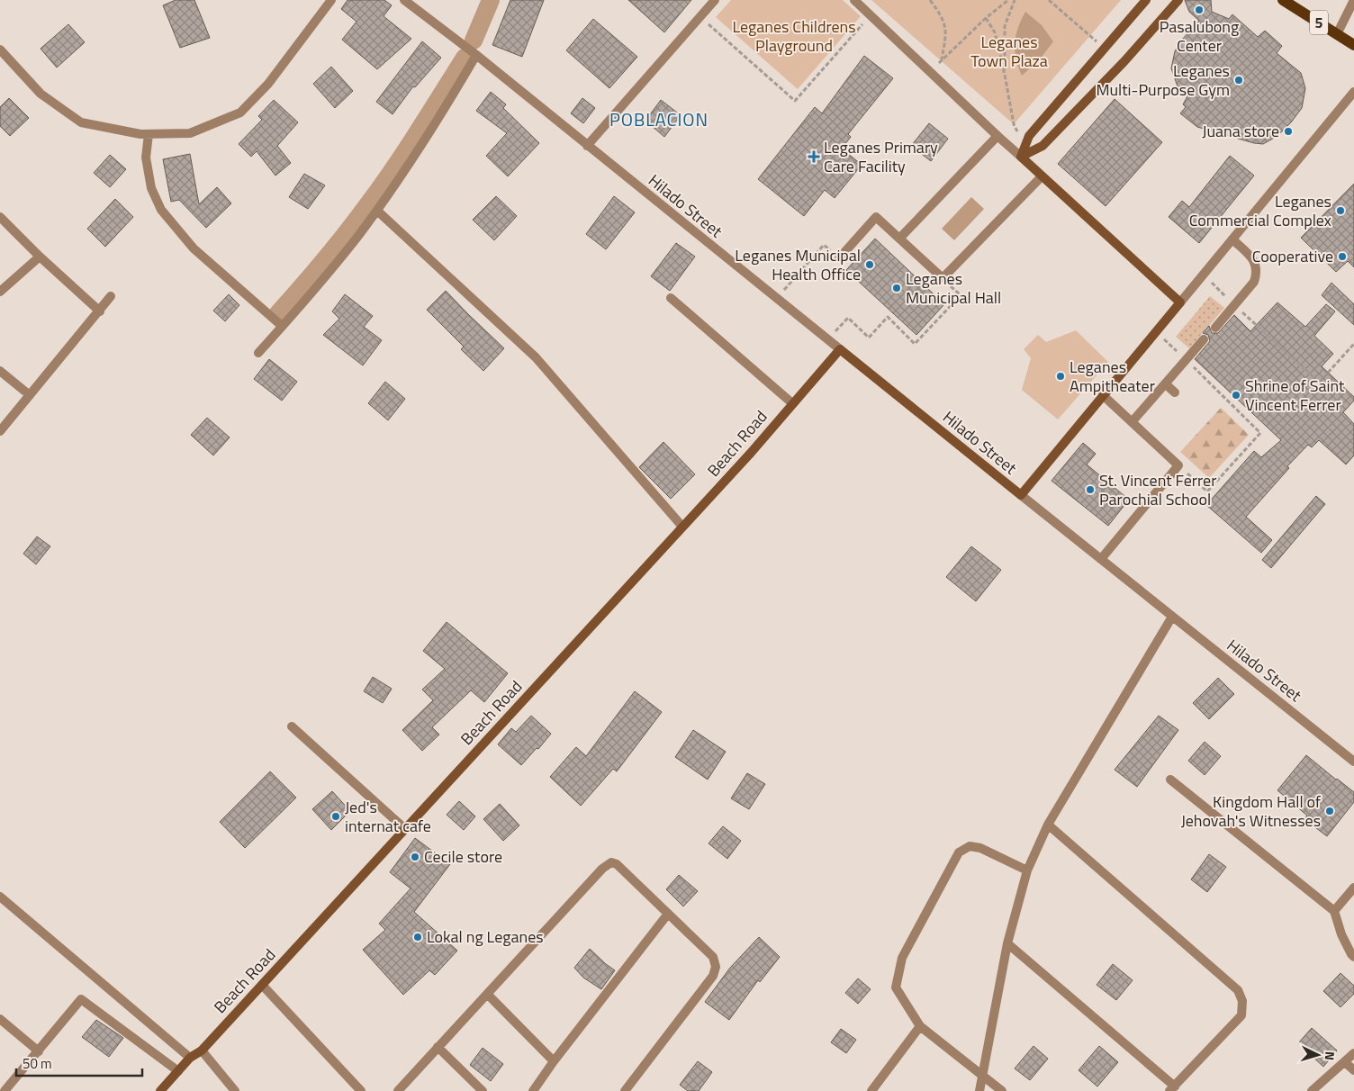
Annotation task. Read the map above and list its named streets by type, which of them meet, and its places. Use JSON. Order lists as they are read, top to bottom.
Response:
{
  "streets": {
    "main road": ["5", "Hilado Street", "Beach Road"]
  },
  "crossings": [
    ["Hilado Street", "Beach Road"]
  ],
  "districts": ["POBLACION"],
  "parks": ["Leganes Childrens Playground", "Leganes Town Plaza"],
  "places": {
    "other": [
      "Pasalubong Center",
      "Leganes Multi-Purpose Gym",
      "Juana store",
      "Leganes Commercial Complex",
      "Cooperative",
      "Leganes Municipal Health Office",
      "Leganes Municipal Hall",
      "Leganes Ampitheater",
      "Shrine of Saint Vincent Ferrer",
      "St. Vincent Ferrer Parochial School",
      "Kingdom Hall of Jehovah's Witnesses",
      "Jed's internat cafe",
      "Cecile store",
      "Lokal ng Leganes"
    ],
    "health": ["Leganes Primary Care Facility"]
  },
  "scale_bar": "50 m",
  "north": "right"
}
